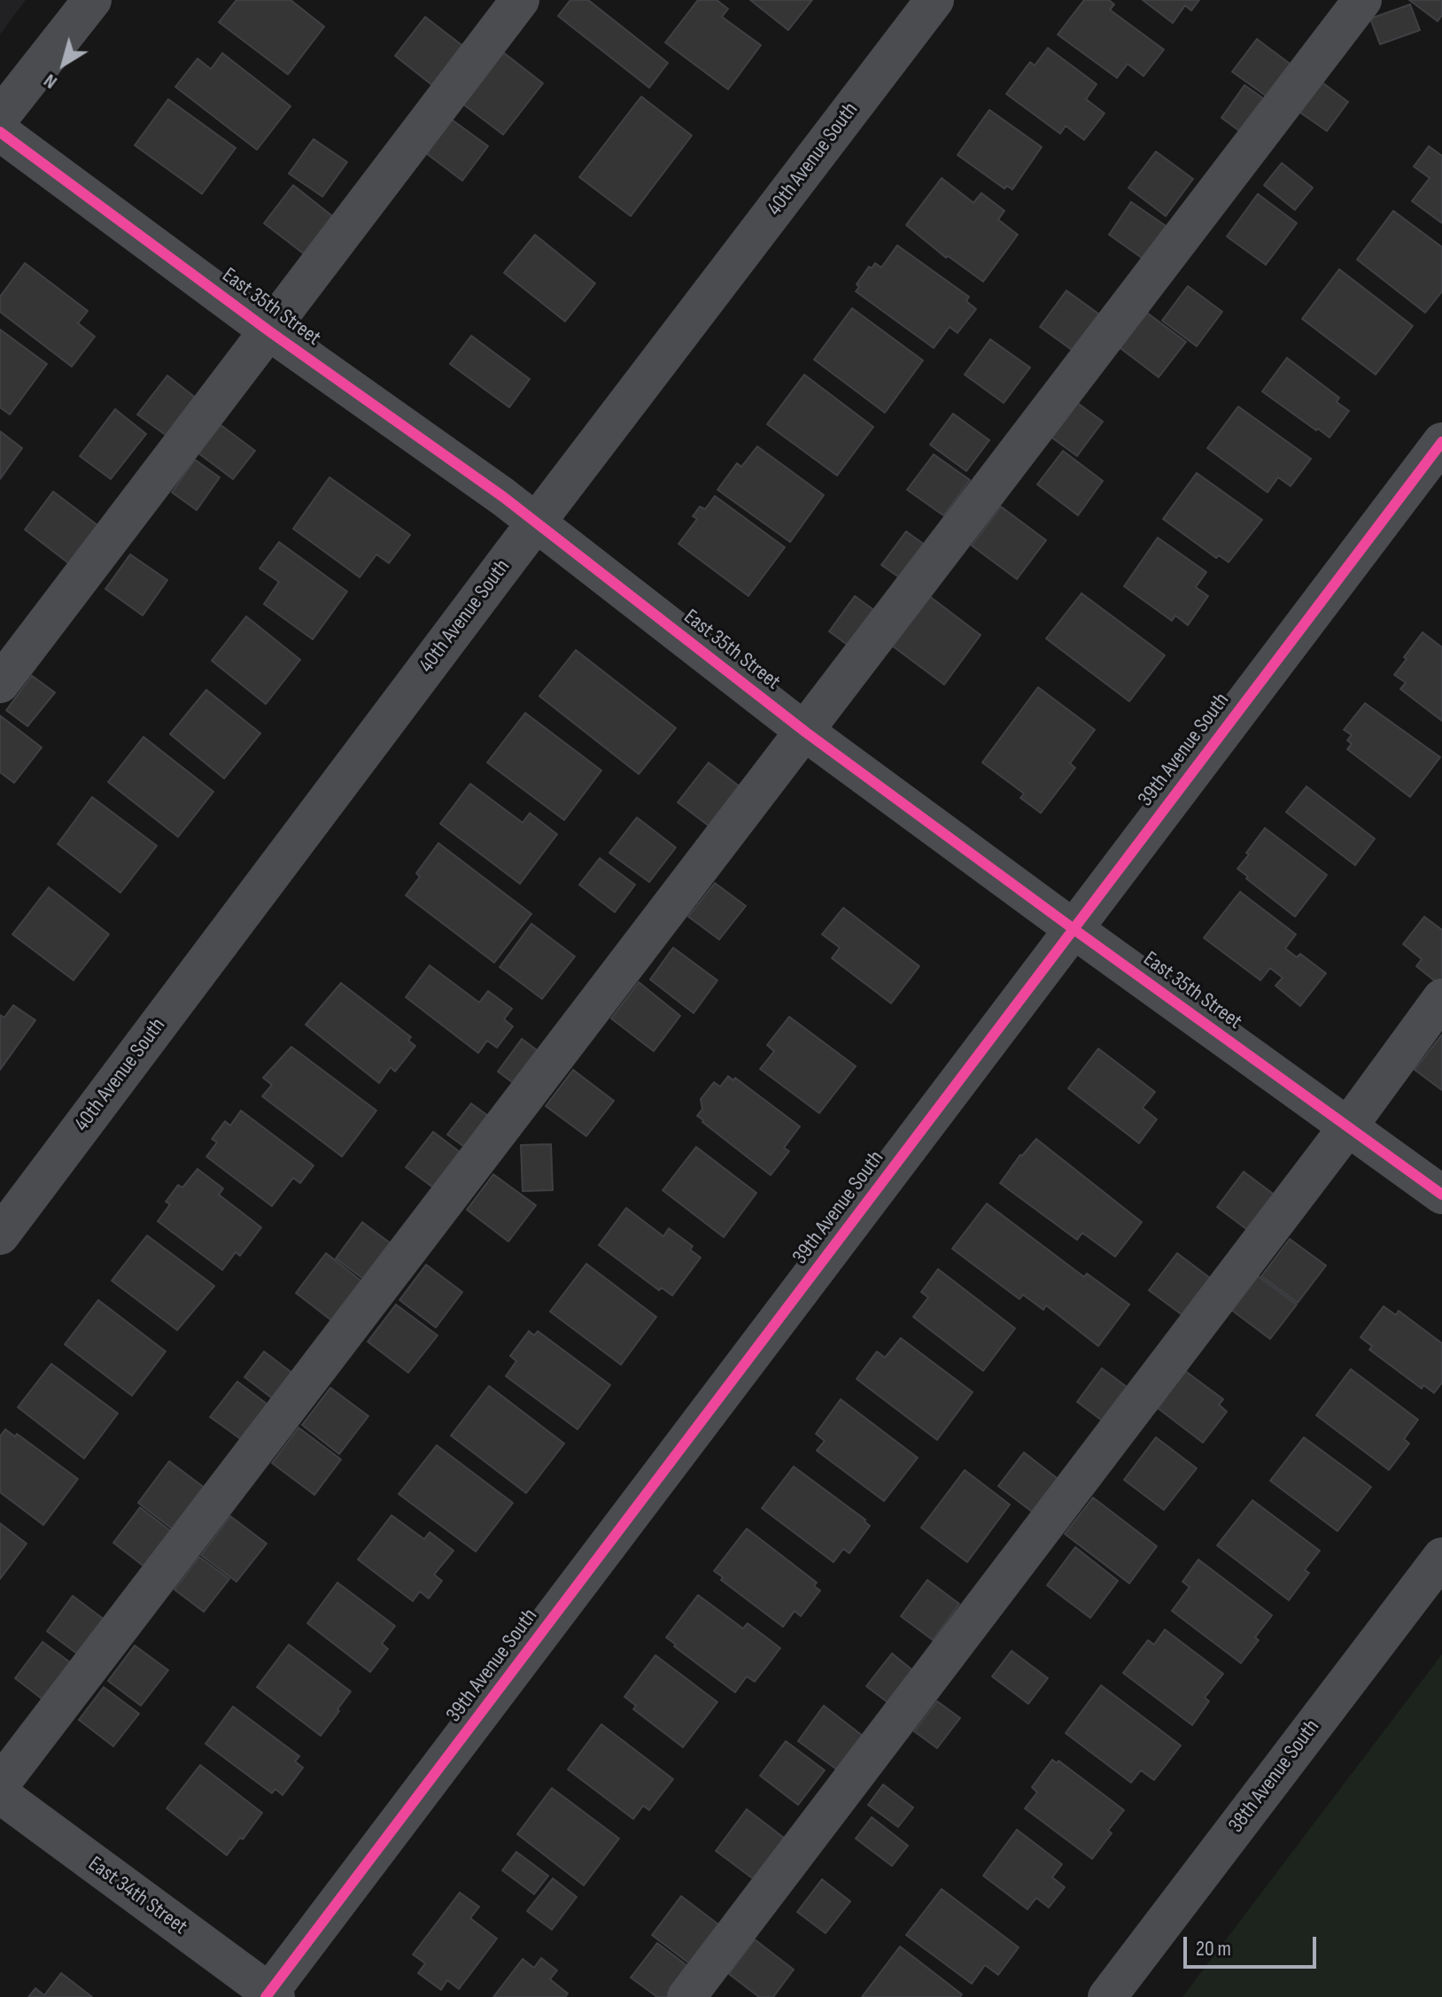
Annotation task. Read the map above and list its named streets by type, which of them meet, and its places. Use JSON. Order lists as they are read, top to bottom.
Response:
{
  "streets": {
    "street": [
      "40th Avenue South",
      "East 35th Street",
      "39th Avenue South",
      "38th Avenue South",
      "East 34th Street"
    ]
  },
  "crossings": [
    ["40th Avenue South", "East 35th Street"],
    ["East 35th Street", "39th Avenue South"],
    ["39th Avenue South", "East 34th Street"]
  ],
  "scale_bar": "20 m",
  "north": "bottom left"
}
